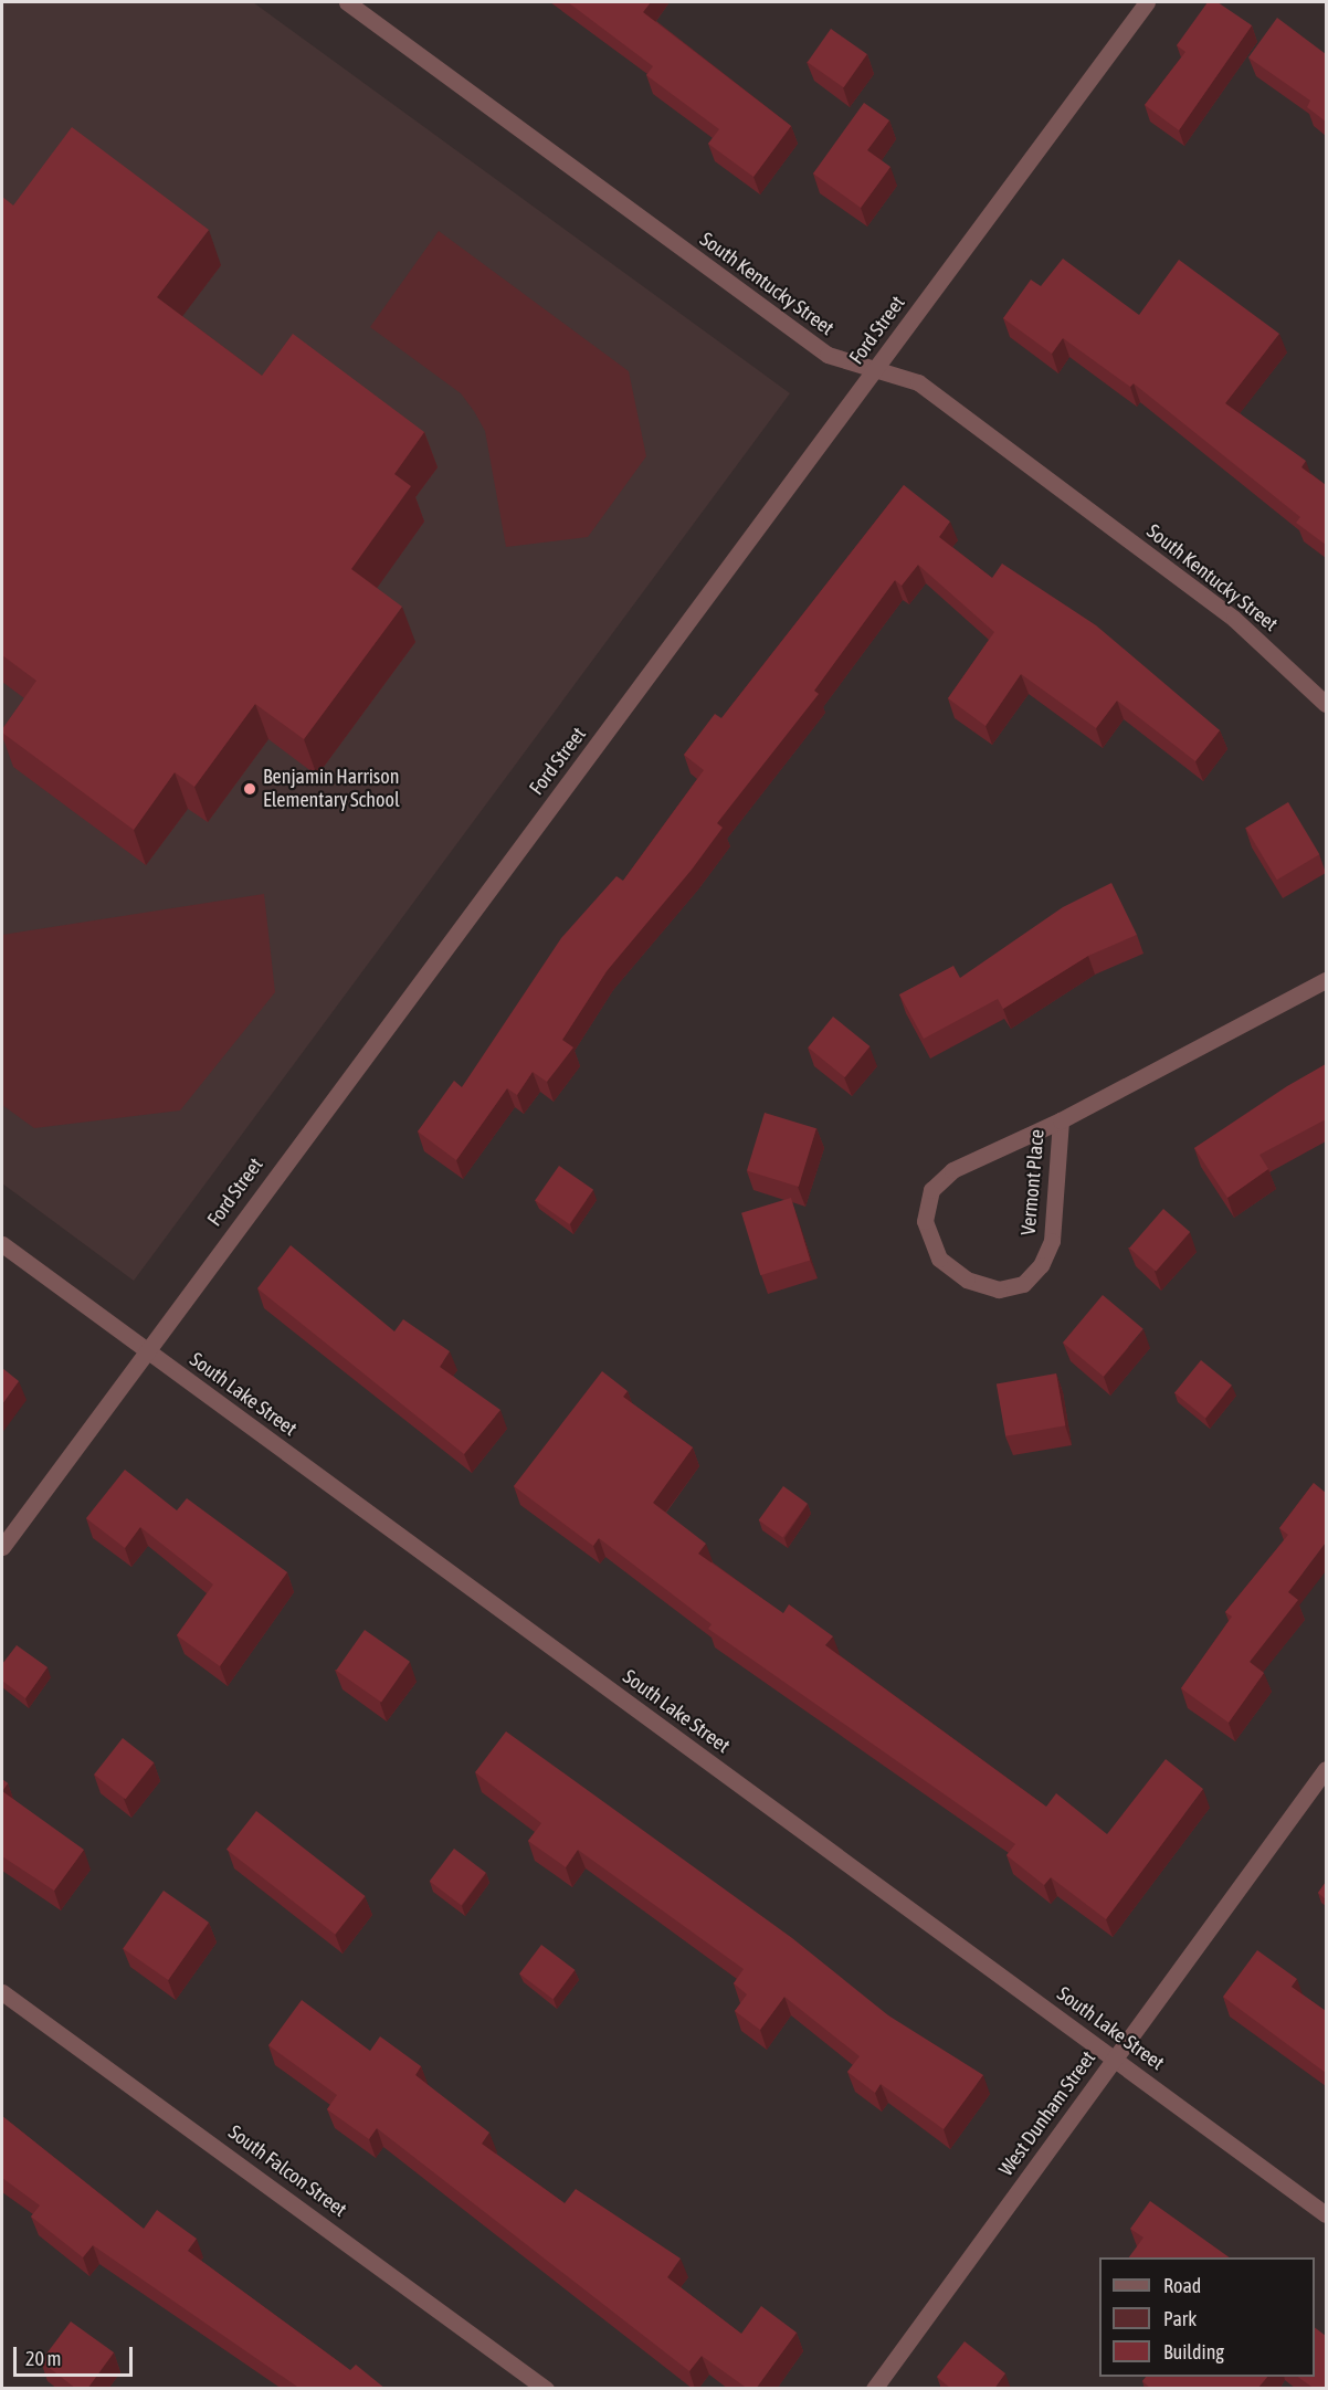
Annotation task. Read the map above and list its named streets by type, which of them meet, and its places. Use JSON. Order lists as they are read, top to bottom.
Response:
{
  "streets": {
    "street": [
      "South Kentucky Street",
      "Ford Street",
      "Vermont Place",
      "South Lake Street",
      "West Dunham Street",
      "South Falcon Street"
    ]
  },
  "crossings": [
    ["South Kentucky Street", "Ford Street"],
    ["Ford Street", "South Lake Street"],
    ["South Lake Street", "West Dunham Street"]
  ],
  "places": ["Benjamin Harrison Elementary School"],
  "legend": ["Road", "Park", "Building"],
  "scale_bar": "20 m"
}
